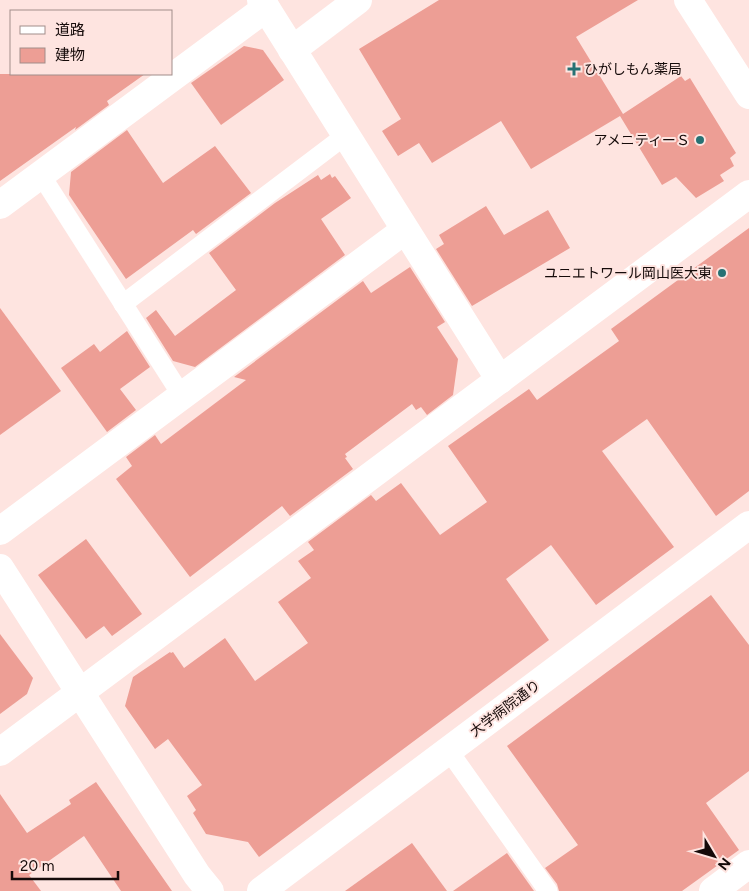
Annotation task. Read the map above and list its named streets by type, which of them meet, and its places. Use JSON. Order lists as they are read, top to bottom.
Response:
{
  "streets": {
    "street": ["大学病院通り"]
  },
  "places": {
    "health": ["ひがしもん薬局"],
    "other": ["アメニティーＳ", "ユニエトワール岡山医大東"]
  },
  "legend": ["道路", "建物"],
  "scale_bar": "20 m",
  "north": "bottom right"
}
